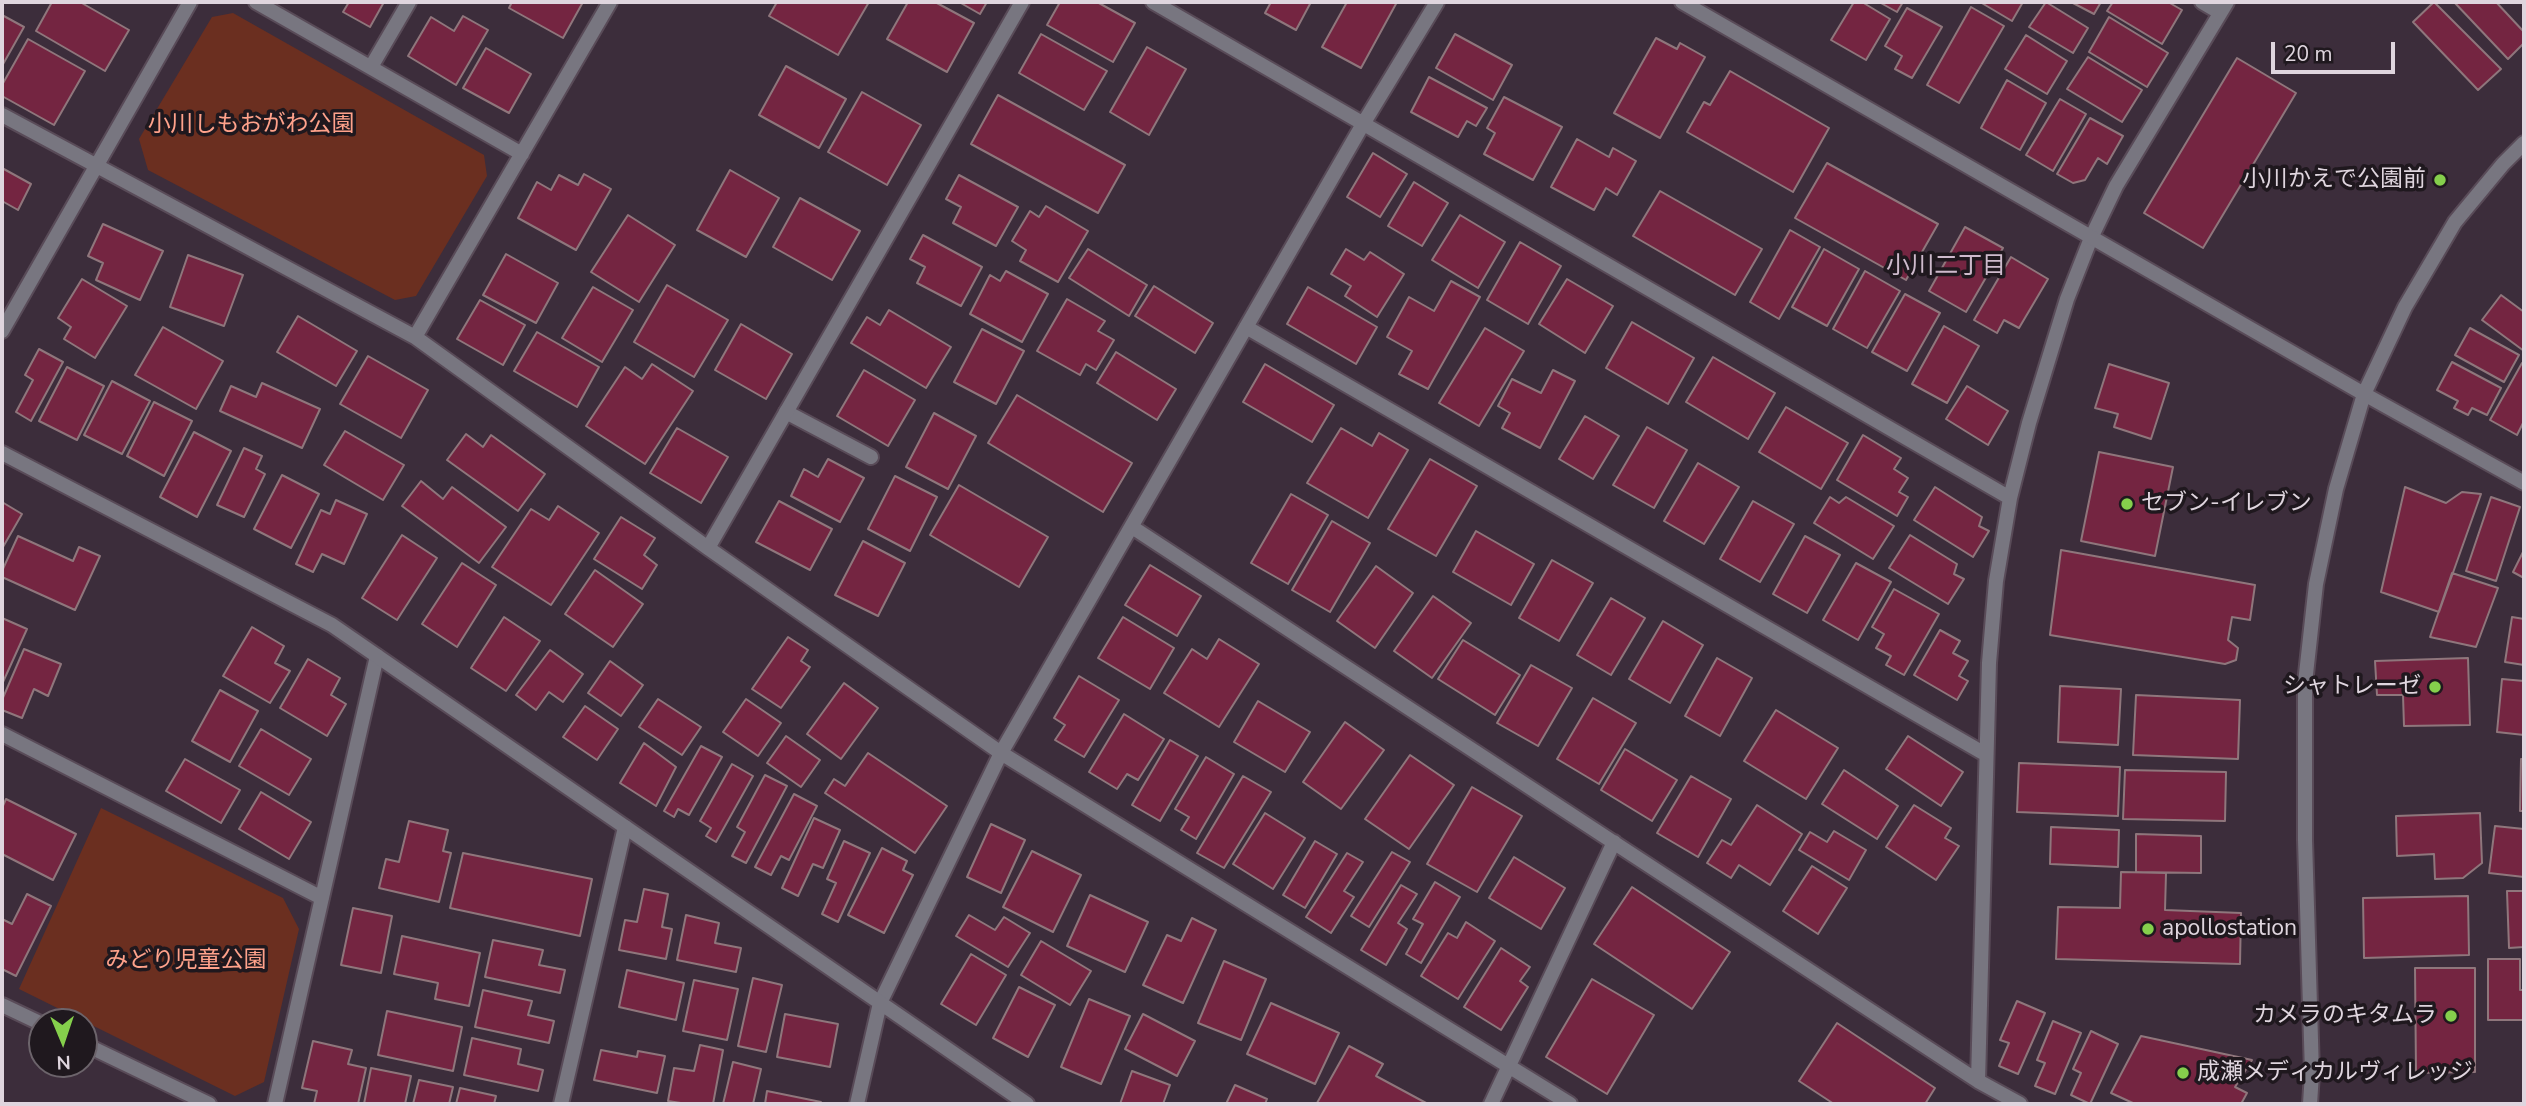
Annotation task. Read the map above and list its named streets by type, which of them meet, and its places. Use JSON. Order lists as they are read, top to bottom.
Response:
{
  "districts": ["小川二丁目"],
  "parks": ["小川しもおがわ公園", "みどり児童公園"],
  "places": [
    "小川かえで公園前",
    "セブン-イレブン",
    "シャトレーゼ",
    "apollostation",
    "カメラのキタムラ",
    "成瀬メディカルヴィレッジ"
  ],
  "scale_bar": "20 m",
  "north": "bottom"
}
